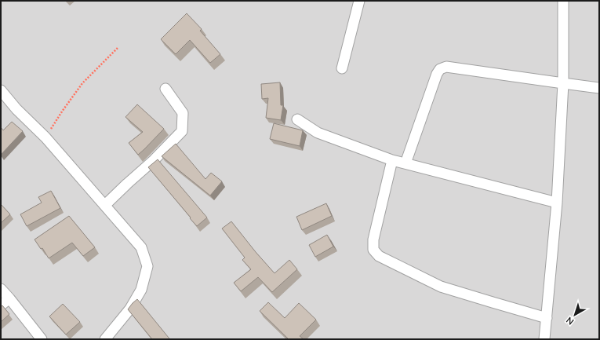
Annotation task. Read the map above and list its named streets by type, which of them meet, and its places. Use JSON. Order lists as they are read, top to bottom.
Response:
{
  "north": "bottom left"
}
